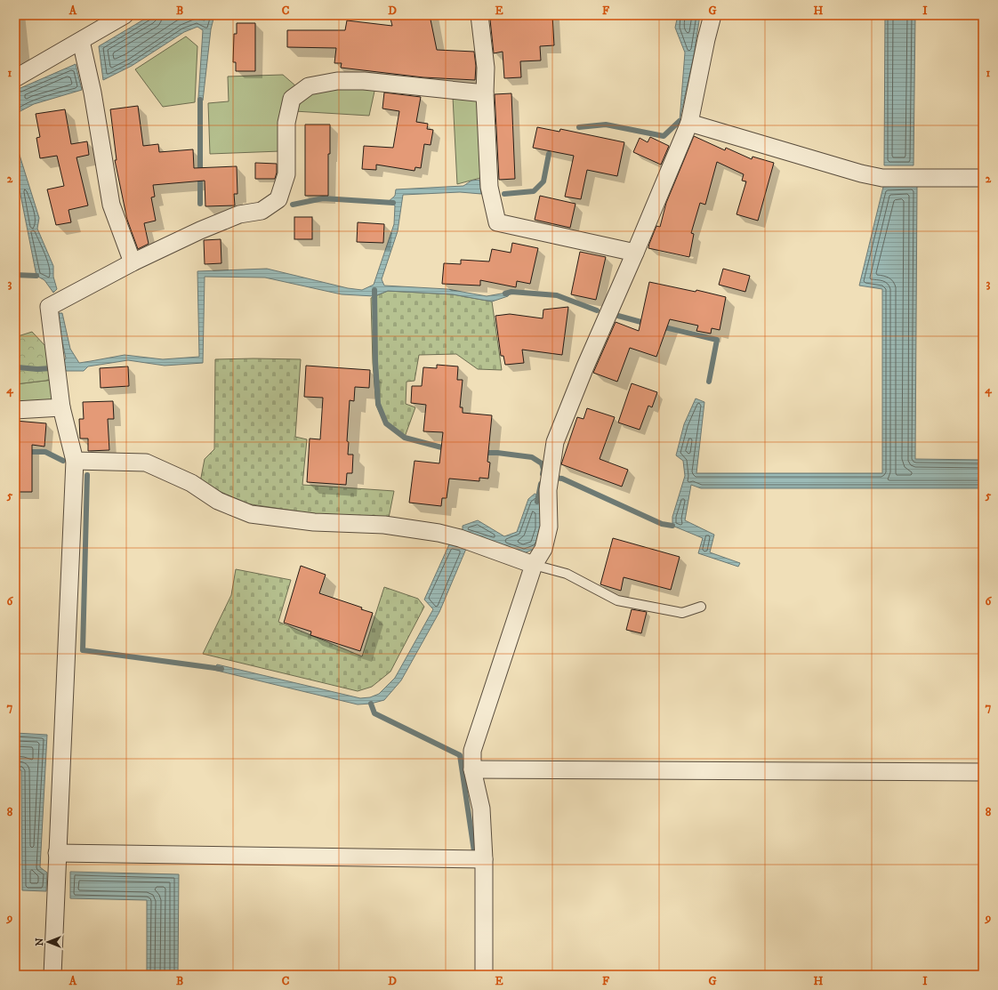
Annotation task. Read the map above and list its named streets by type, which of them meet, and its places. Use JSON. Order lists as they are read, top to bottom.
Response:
{
  "north": "left",
  "grid": {
    "columns": [
      "A",
      "B",
      "C",
      "D",
      "E",
      "F",
      "G",
      "H",
      "I"
    ],
    "rows": [
      "1",
      "2",
      "3",
      "4",
      "5",
      "6",
      "7",
      "8",
      "9"
    ]
  }
}
